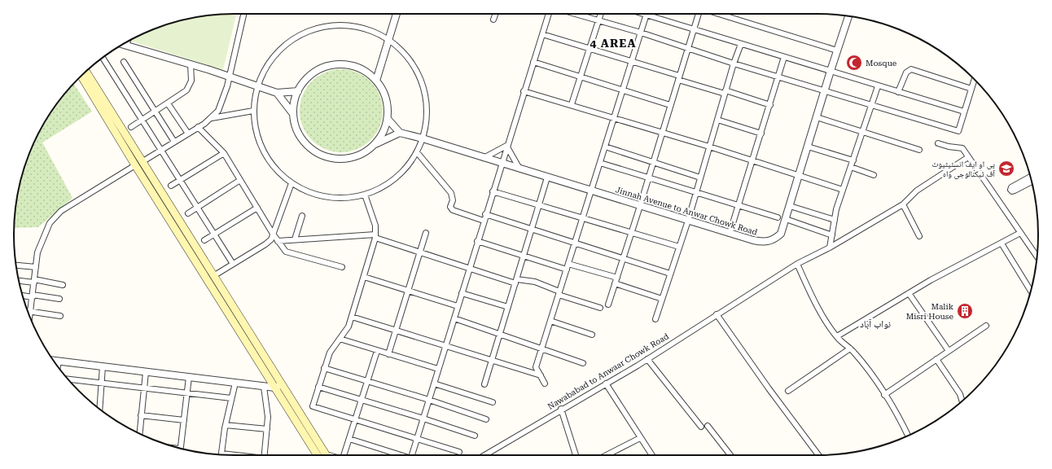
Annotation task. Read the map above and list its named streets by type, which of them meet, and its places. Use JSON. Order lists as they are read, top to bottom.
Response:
{
  "streets": {
    "street": ["Jinnah Avenue to Anwar Chowk Road", "Nawababad to Anwaar Chowk Road"]
  },
  "districts": ["4 AREA", "نواب آباد"],
  "places": {
    "mosque": ["Mosque"],
    "school or university": ["پی او ایف انسٹیٹیوٹ آف ٹیکنالوجی واہ"],
    "building": ["Malik Misri House"]
  }
}
